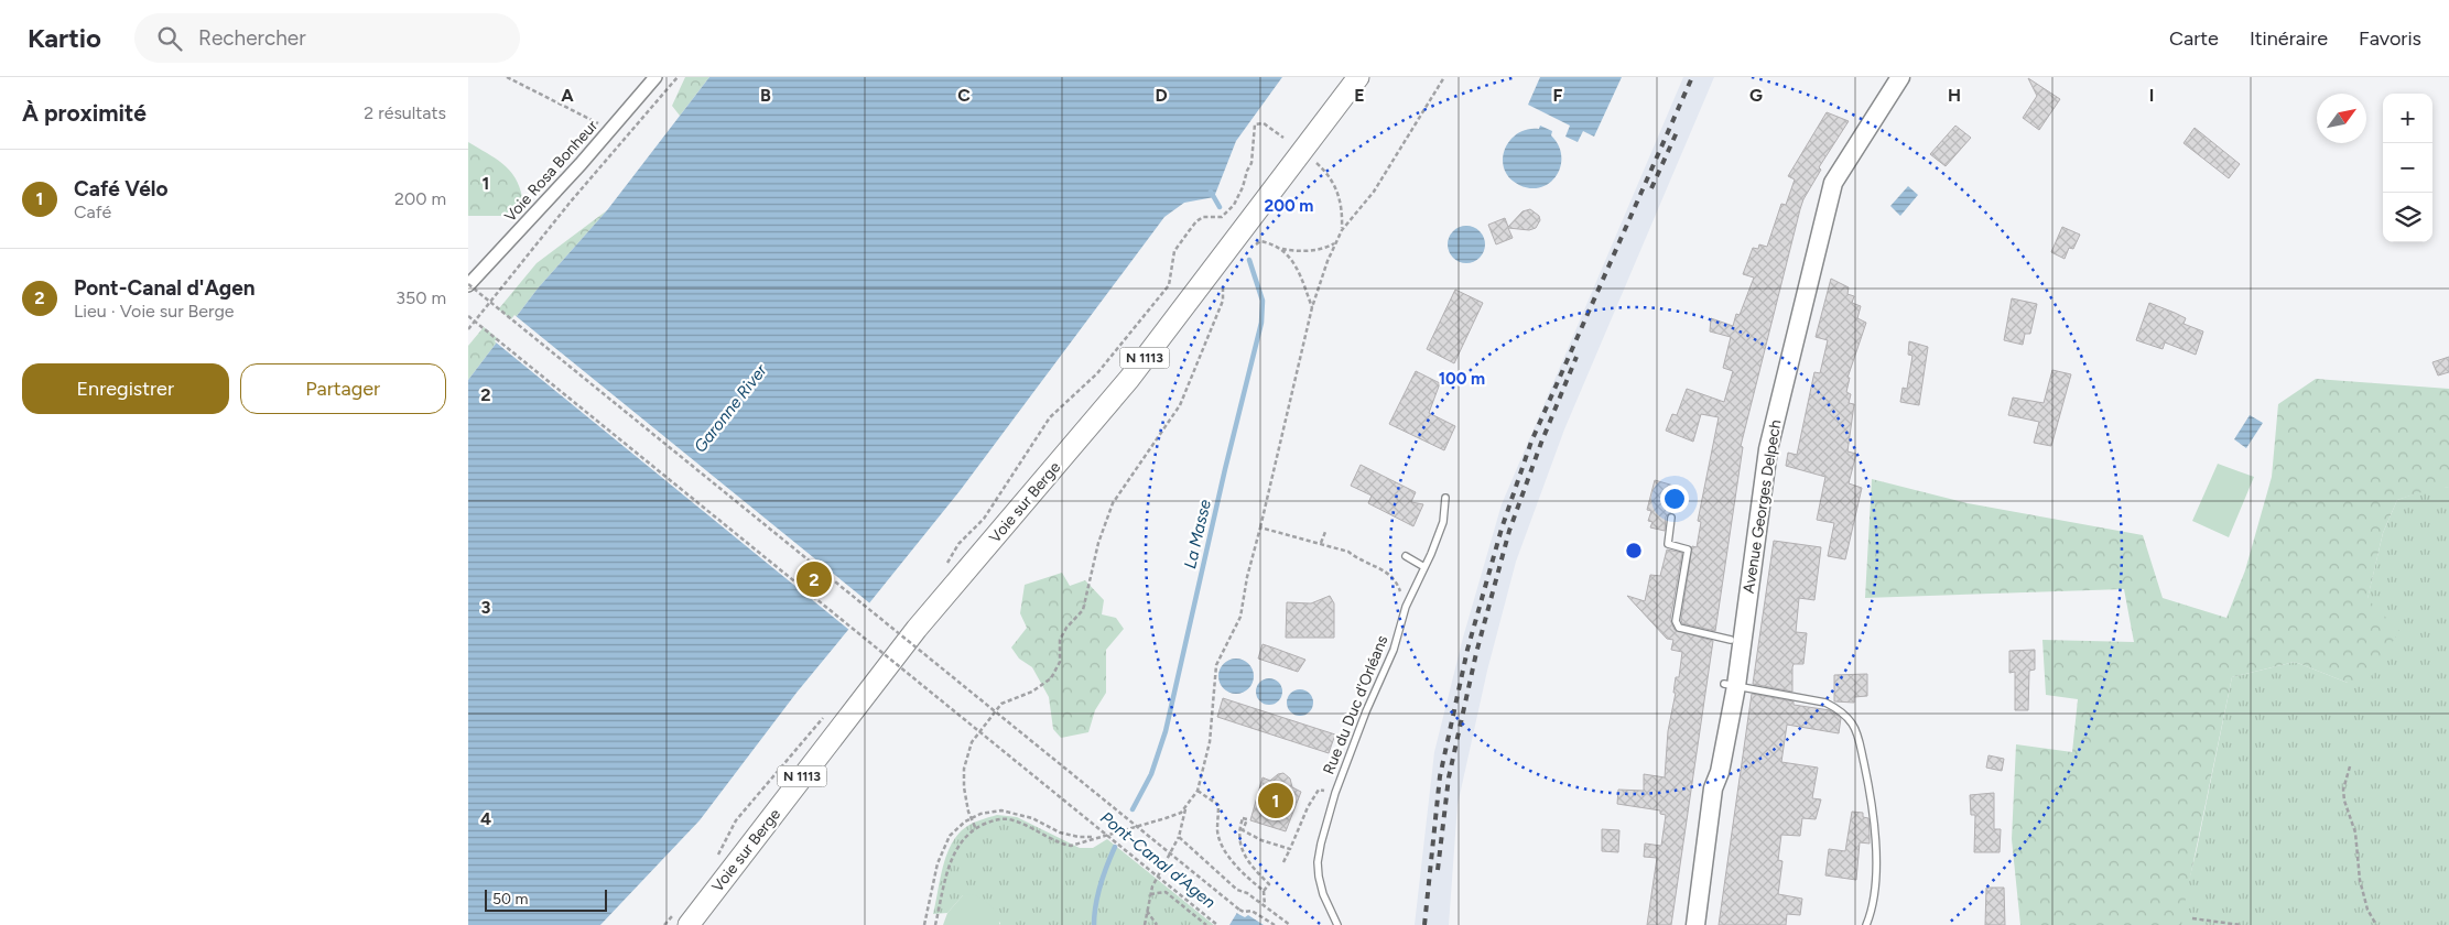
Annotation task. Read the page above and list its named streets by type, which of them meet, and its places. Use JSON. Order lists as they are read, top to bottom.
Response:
{
  "streets": {
    "main road": ["N 1113", "Voie sur Berge", "Avenue Georges Delpech"],
    "street": ["Voie Rosa Bonheur"],
    "lane": ["Rue du Duc d'Orléans"]
  },
  "water": ["Garonne River", "La Masse", "Pont-Canal d'Agen"],
  "scale_bar": "50 m",
  "north": "top right",
  "page": {
    "header": "Kartio",
    "search": "Rechercher",
    "nav": ["Carte", "Itinéraire", "Favoris"],
    "heading": ["À proximité", "2 résultats"],
    "map_buttons": ["+", "−"],
    "list": [
      {
        "mark": "1",
        "name": "Café Vélo",
        "note": "Café",
        "value": "200 m"
      },
      {
        "mark": "2",
        "name": "Pont-Canal d'Agen",
        "note": "Lieu · Voie sur Berge",
        "value": "350 m"
      }
    ],
    "buttons": ["Enregistrer", "Partager"],
    "pins": ["2", "1"],
    "scale": "50 m"
  },
  "grid": {
    "columns": [
      "A",
      "B",
      "C",
      "D",
      "E",
      "F",
      "G",
      "H",
      "I"
    ],
    "rows": [
      "1",
      "2",
      "3",
      "4"
    ]
  },
  "rings": ["200 m", "100 m"]
}
